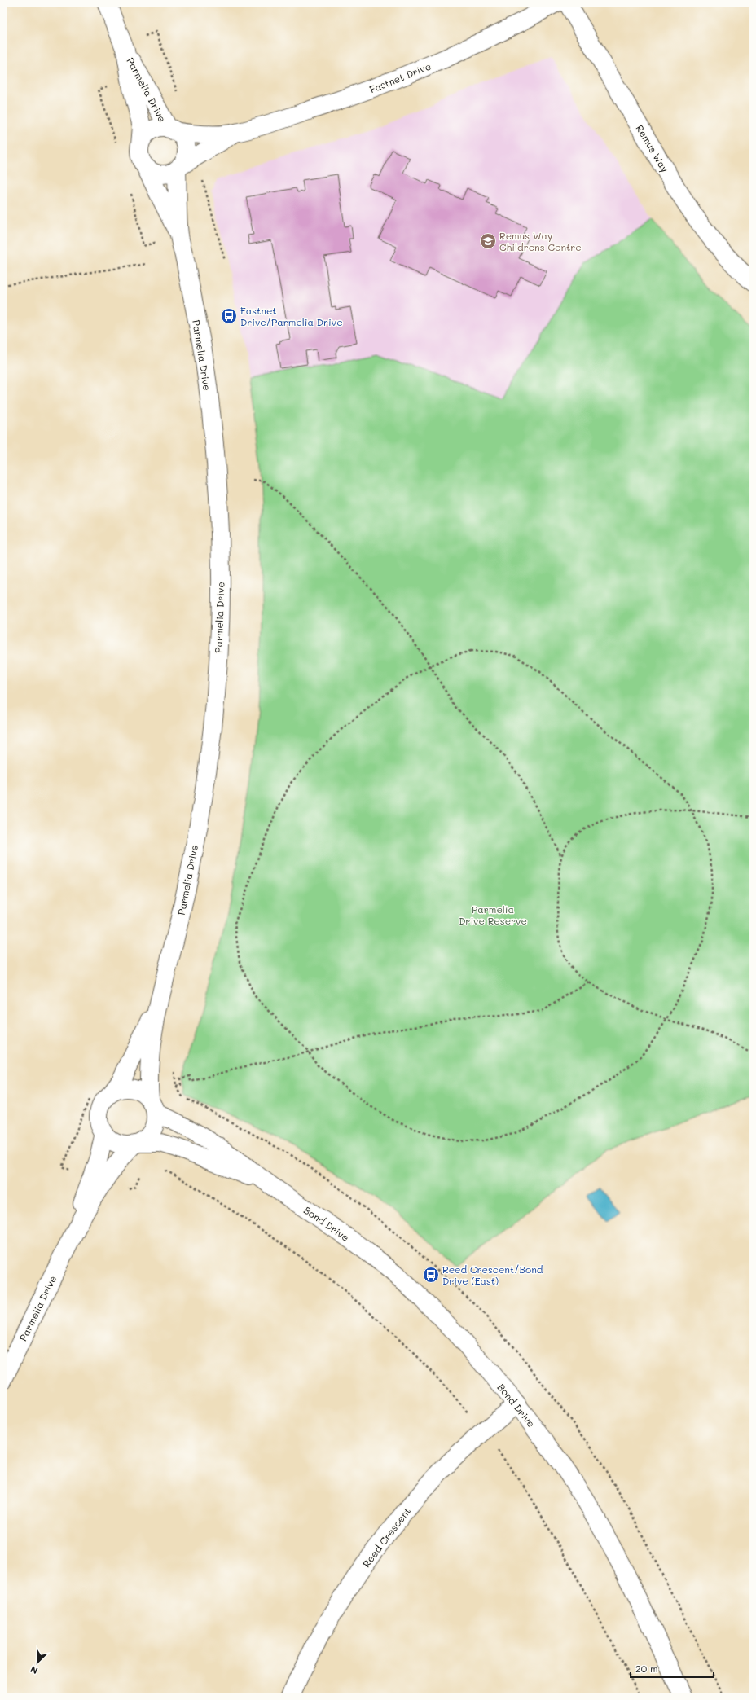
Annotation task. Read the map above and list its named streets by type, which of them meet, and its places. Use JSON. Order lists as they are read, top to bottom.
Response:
{
  "streets": {
    "street": [
      "Fastnet Drive",
      "Parmelia Drive",
      "Remus Way",
      "Bond Drive",
      "Reed Crescent"
    ]
  },
  "crossings": [
    ["Fastnet Drive", "Parmelia Drive"],
    ["Parmelia Drive", "Bond Drive"],
    ["Bond Drive", "Reed Crescent"]
  ],
  "parks": ["Parmelia Drive Reserve"],
  "places": {
    "school or university": ["Remus Way Childrens Centre"],
    "bus stop": ["Fastnet Drive/Parmelia Drive", "Reed Crescent/Bond Drive (East)"]
  },
  "scale_bar": "20 m",
  "north": "bottom left"
}
